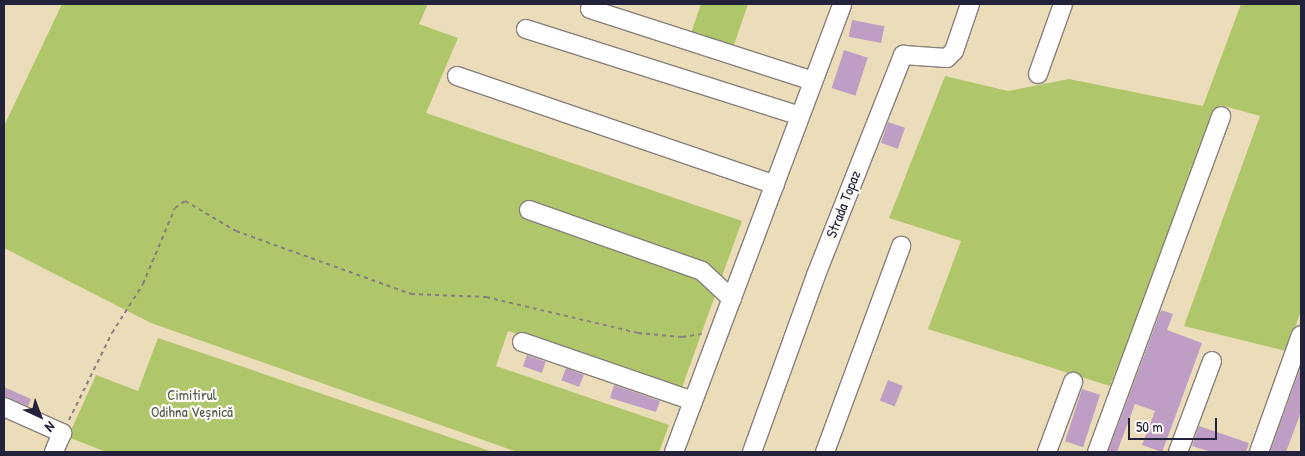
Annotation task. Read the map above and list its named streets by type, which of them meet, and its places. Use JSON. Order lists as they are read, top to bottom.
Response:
{
  "streets": {
    "street": ["Strada Topaz"]
  },
  "parks": ["Cimitirul Odihna Veșnică"],
  "scale_bar": "50 m",
  "north": "bottom right"
}
